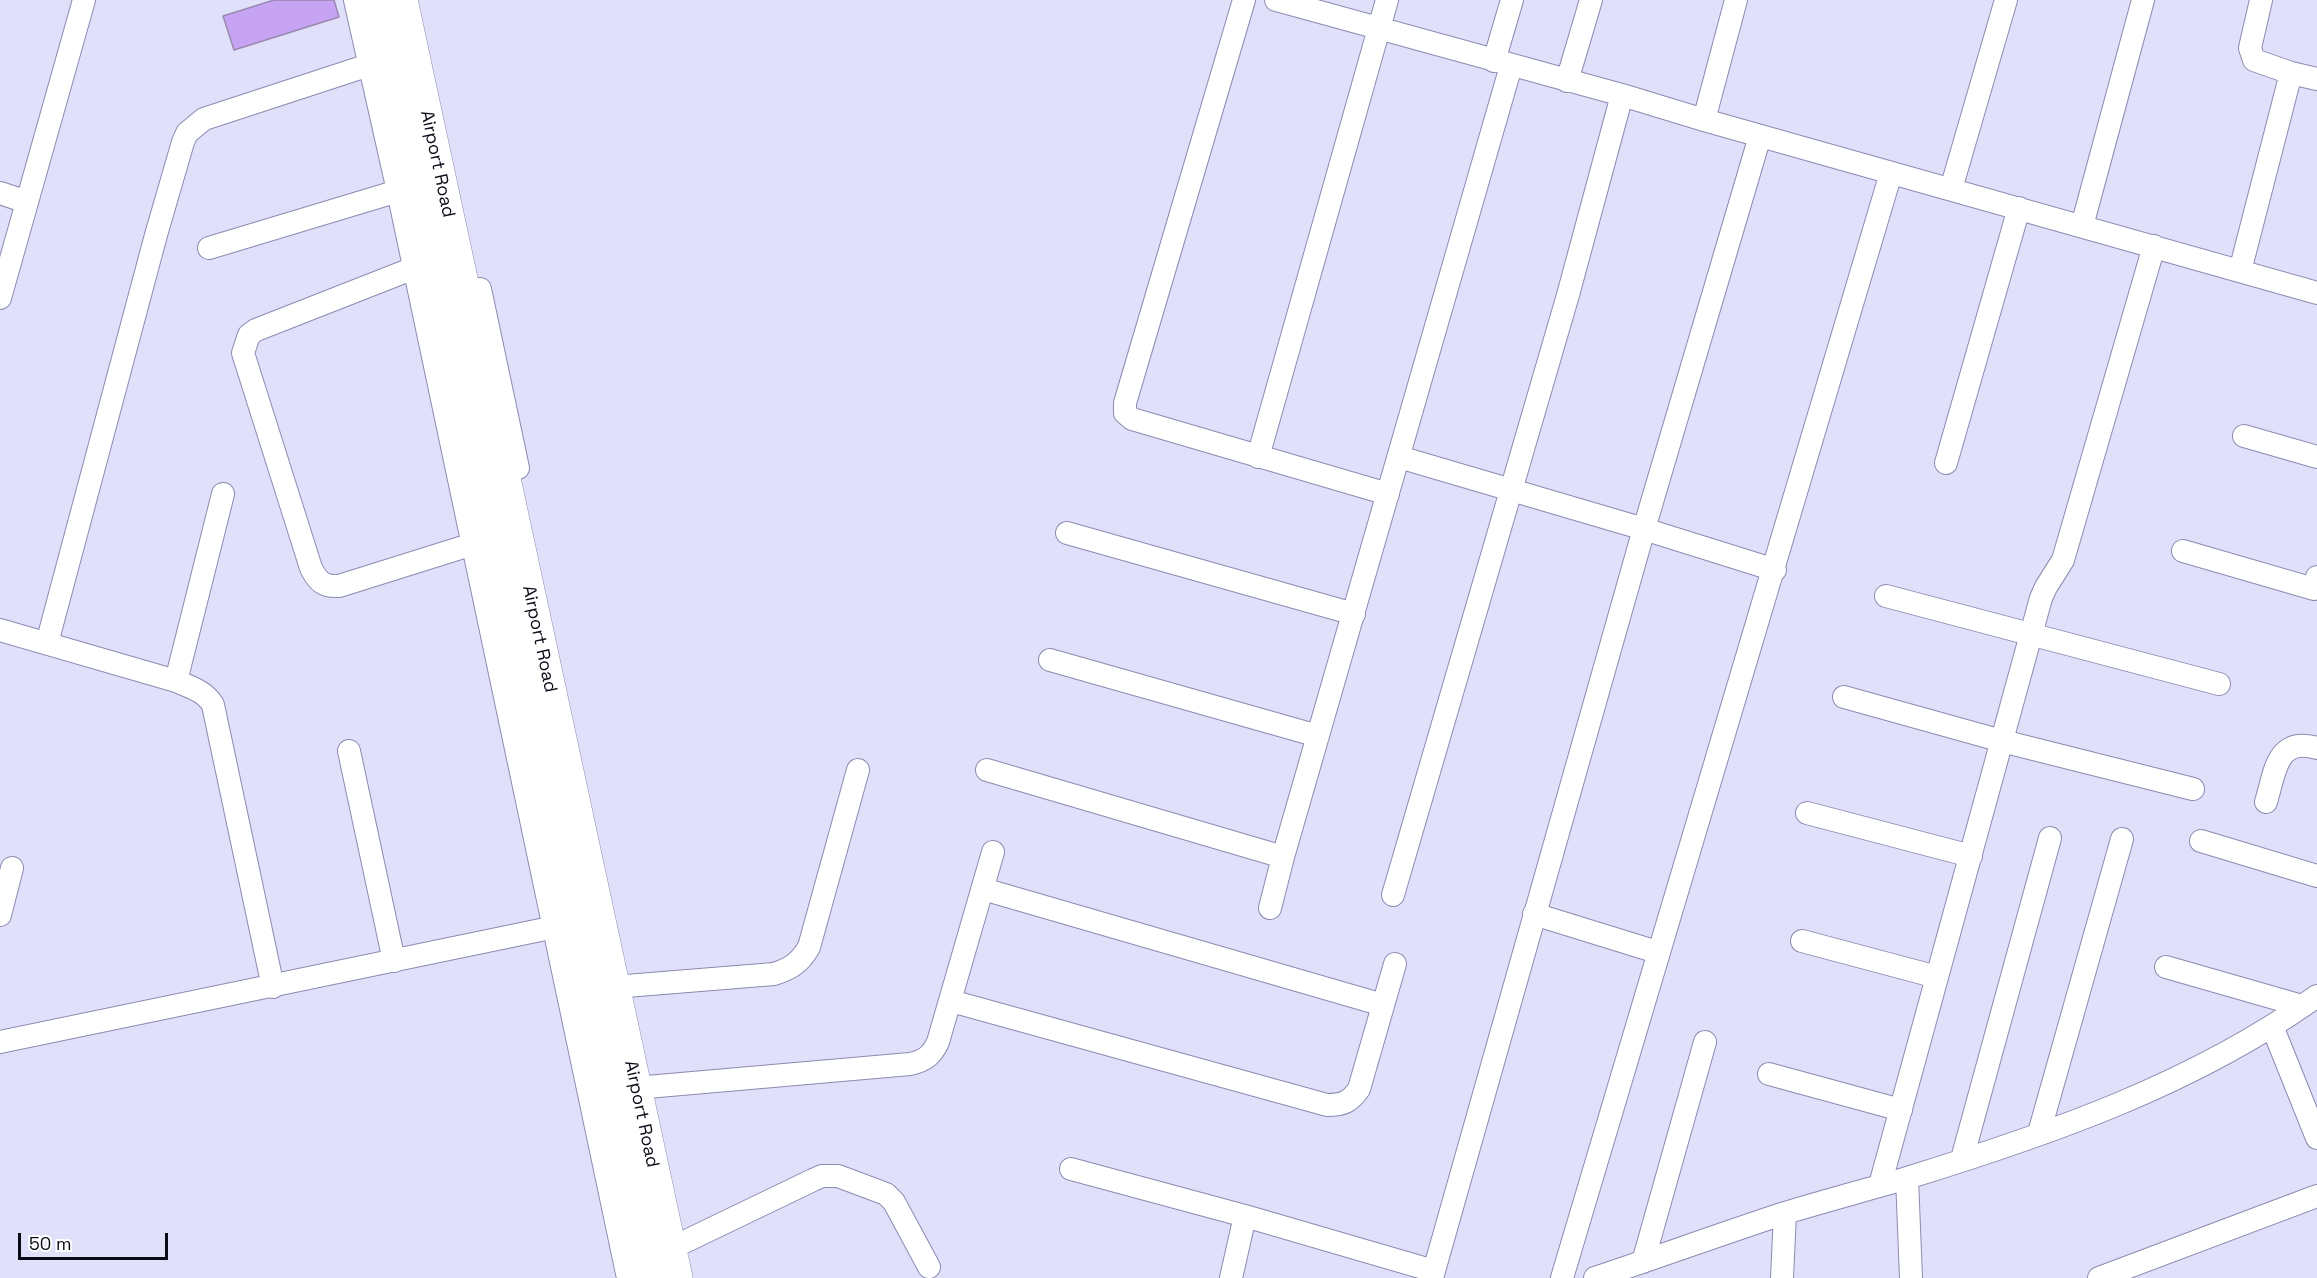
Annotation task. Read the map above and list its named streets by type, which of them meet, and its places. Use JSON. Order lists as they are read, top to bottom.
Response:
{
  "streets": {
    "highway": ["Airport Road"]
  },
  "scale_bar": "50 m"
}
